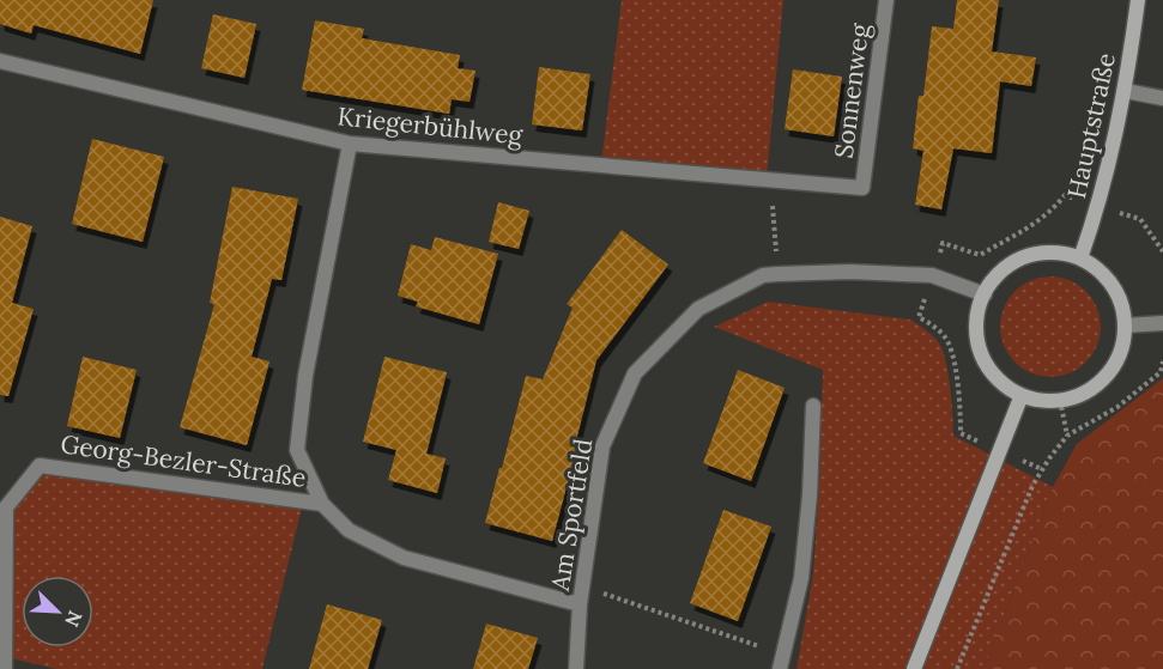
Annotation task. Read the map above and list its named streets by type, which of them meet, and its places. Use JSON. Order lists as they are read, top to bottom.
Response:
{
  "streets": {
    "main road": ["Hauptstraße"],
    "street": [
      "Sonnenweg",
      "Kriegerbühlweg",
      "Georg-Bezler-Straße",
      "Am Sportfeld"
    ]
  },
  "crossings": [
    ["Sonnenweg", "Kriegerbühlweg"],
    ["Kriegerbühlweg", "Georg-Bezler-Straße"],
    ["Hauptstraße", "Am Sportfeld"],
    ["Georg-Bezler-Straße", "Am Sportfeld"]
  ],
  "north": "bottom right"
}
